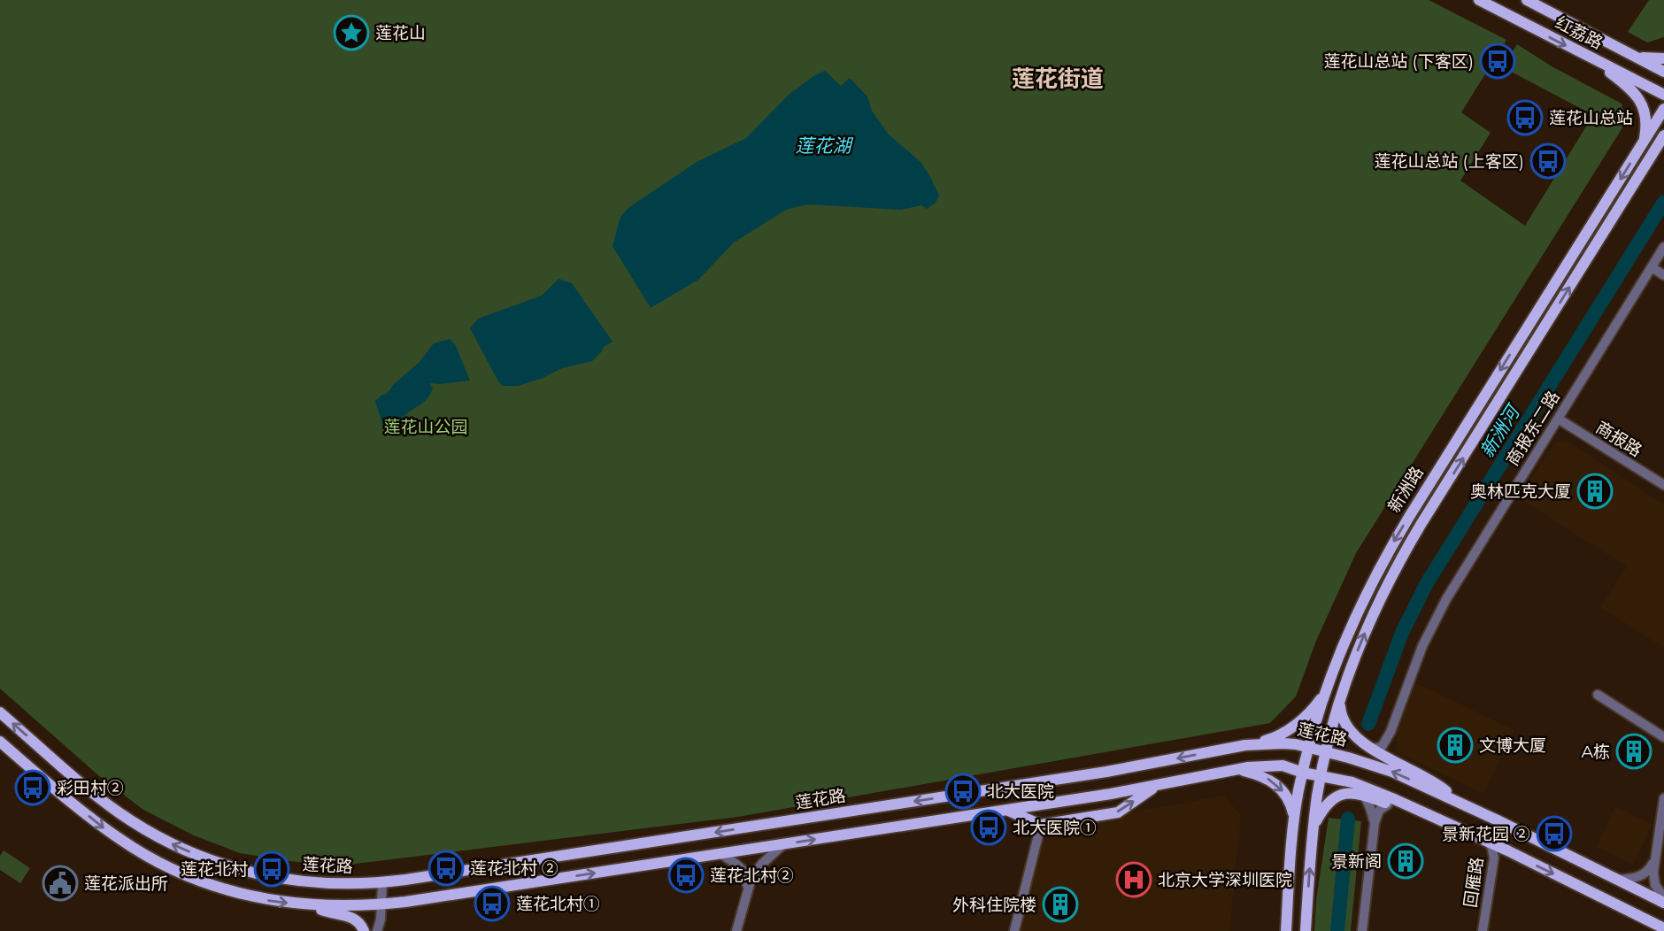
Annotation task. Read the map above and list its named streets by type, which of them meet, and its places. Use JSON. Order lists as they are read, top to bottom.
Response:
{
  "streets": {
    "main road": ["红荔路", "新洲路", "莲花路"],
    "street": ["商报东二路", "商报路", "回雁路"]
  },
  "crossings": [
    ["商报东二路", "商报路"],
    ["新洲路", "莲花路"]
  ],
  "districts": ["莲花街道"],
  "water": ["莲花湖", "新洲河"],
  "parks": ["莲花山公园"],
  "places": {
    "place": ["莲花山"],
    "bus stop": [
      "莲花山总站 (下客区)",
      "莲花山总站",
      "莲花山总站 (上客区)",
      "彩田村②",
      "北大医院",
      "北大医院①",
      "景新花园 ②",
      "莲花北村 ②",
      "莲花北村",
      "莲花北村②",
      "莲花北村①"
    ],
    "building": [
      "奥林匹克大厦",
      "文博大厦",
      "A栋",
      "景新阁",
      "外科住院楼"
    ],
    "hospital": ["北京大学深圳医院"],
    "public building": ["莲花派出所"]
  }
}
